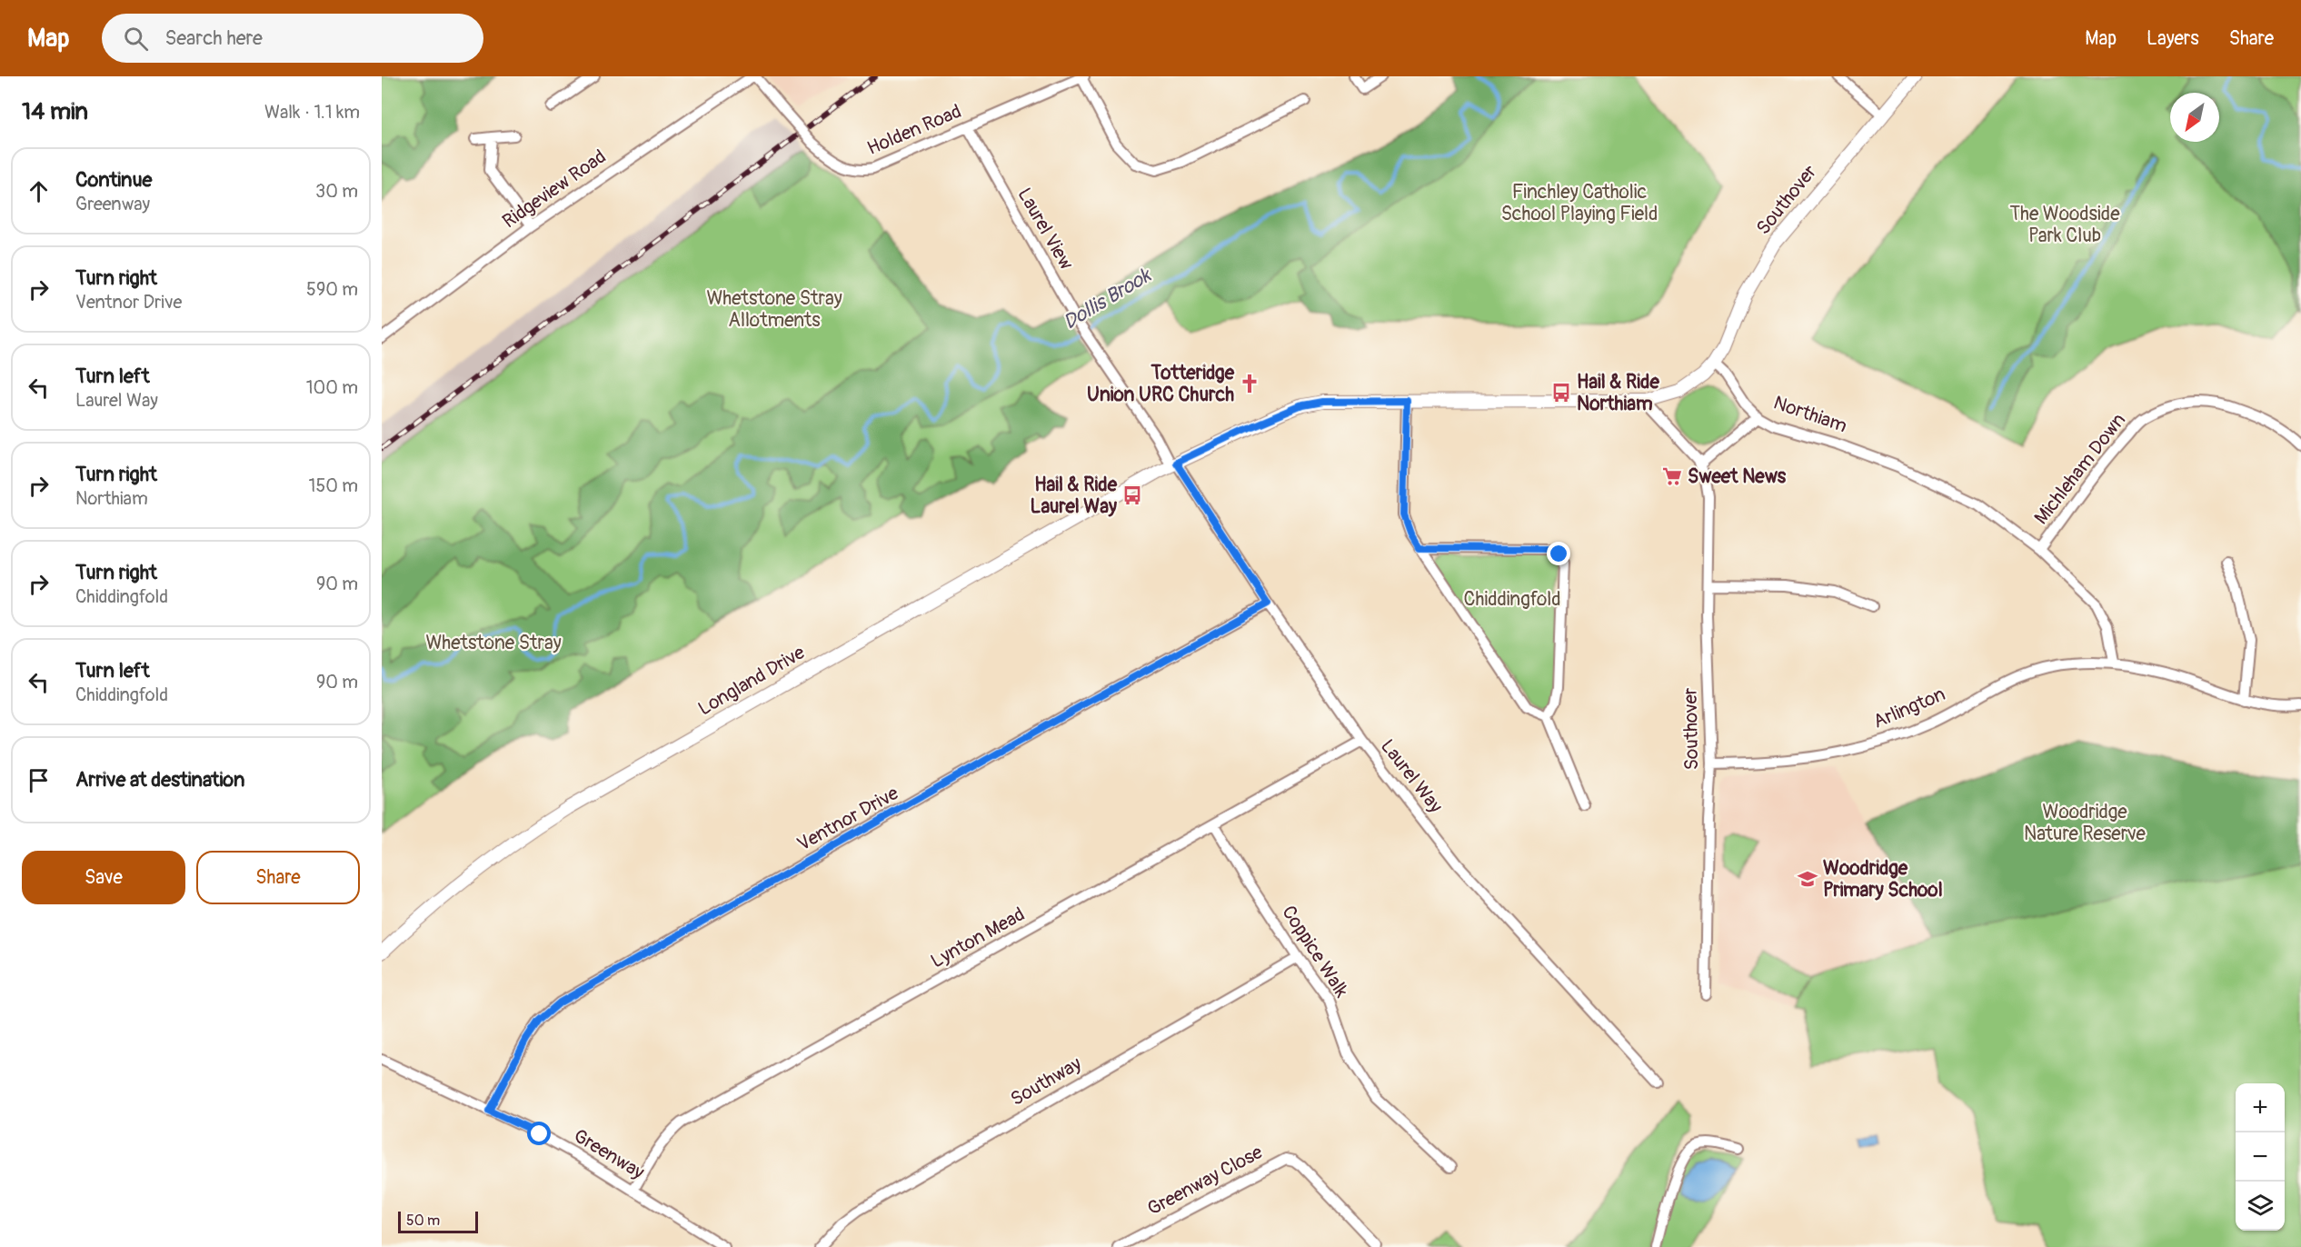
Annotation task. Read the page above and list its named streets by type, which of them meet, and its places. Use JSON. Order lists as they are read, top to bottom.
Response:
{
  "streets": {
    "street": [
      "Holden Road",
      "Ridgeview Road",
      "Southover",
      "Laurel View",
      "Northiam",
      "Michleham Down",
      "Longland Drive",
      "Arlington",
      "Laurel Way",
      "Ventnor Drive",
      "Lynton Mead",
      "Coppice Walk",
      "Southway",
      "Greenway",
      "Greenway Close"
    ]
  },
  "crossings": [
    ["Holden Road", "Ridgeview Road"],
    ["Holden Road", "Laurel View"],
    ["Southover", "Northiam"],
    ["Southover", "Arlington"],
    ["Laurel View", "Laurel Way"],
    ["Northiam", "Michleham Down"],
    ["Northiam", "Arlington"],
    ["Longland Drive", "Laurel Way"],
    ["Laurel Way", "Ventnor Drive"],
    ["Laurel Way", "Lynton Mead"],
    ["Ventnor Drive", "Greenway"],
    ["Lynton Mead", "Coppice Walk"],
    ["Lynton Mead", "Greenway"],
    ["Coppice Walk", "Southway"]
  ],
  "water": ["Dollis Brook"],
  "parks": [
    "Finchley Catholic School Playing Field",
    "The Woodside Park Club",
    "Whetstone Stray Allotments",
    "Chiddingfold",
    "Whetstone Stray",
    "Woodridge Nature Reserve"
  ],
  "places": {
    "church": ["Totteridge Union URC Church"],
    "bus stop": ["Hail & Ride Northiam", "Hail & Ride Laurel Way"],
    "supermarket": ["Sweet News"],
    "school or university": ["Woodridge Primary School"]
  },
  "scale_bar": "50 m",
  "north": "bottom left",
  "page": {
    "header": "Map",
    "search": "Search here",
    "nav": ["Map", "Layers", "Share"],
    "heading": ["14 min", "Walk · 1.1 km"],
    "list": [
      ["Continue", "Greenway", "30 m"],
      ["Turn right", "Ventnor Drive", "590 m"],
      ["Turn left", "Laurel Way", "100 m"],
      ["Turn right", "Northiam", "150 m"],
      ["Turn right", "Chiddingfold", "90 m"],
      ["Turn left", "Chiddingfold", "90 m"],
      "Arrive at destination"
    ],
    "buttons": ["Save", "Share"],
    "map_buttons": ["+", "−"],
    "scale": "50 m"
  }
}
